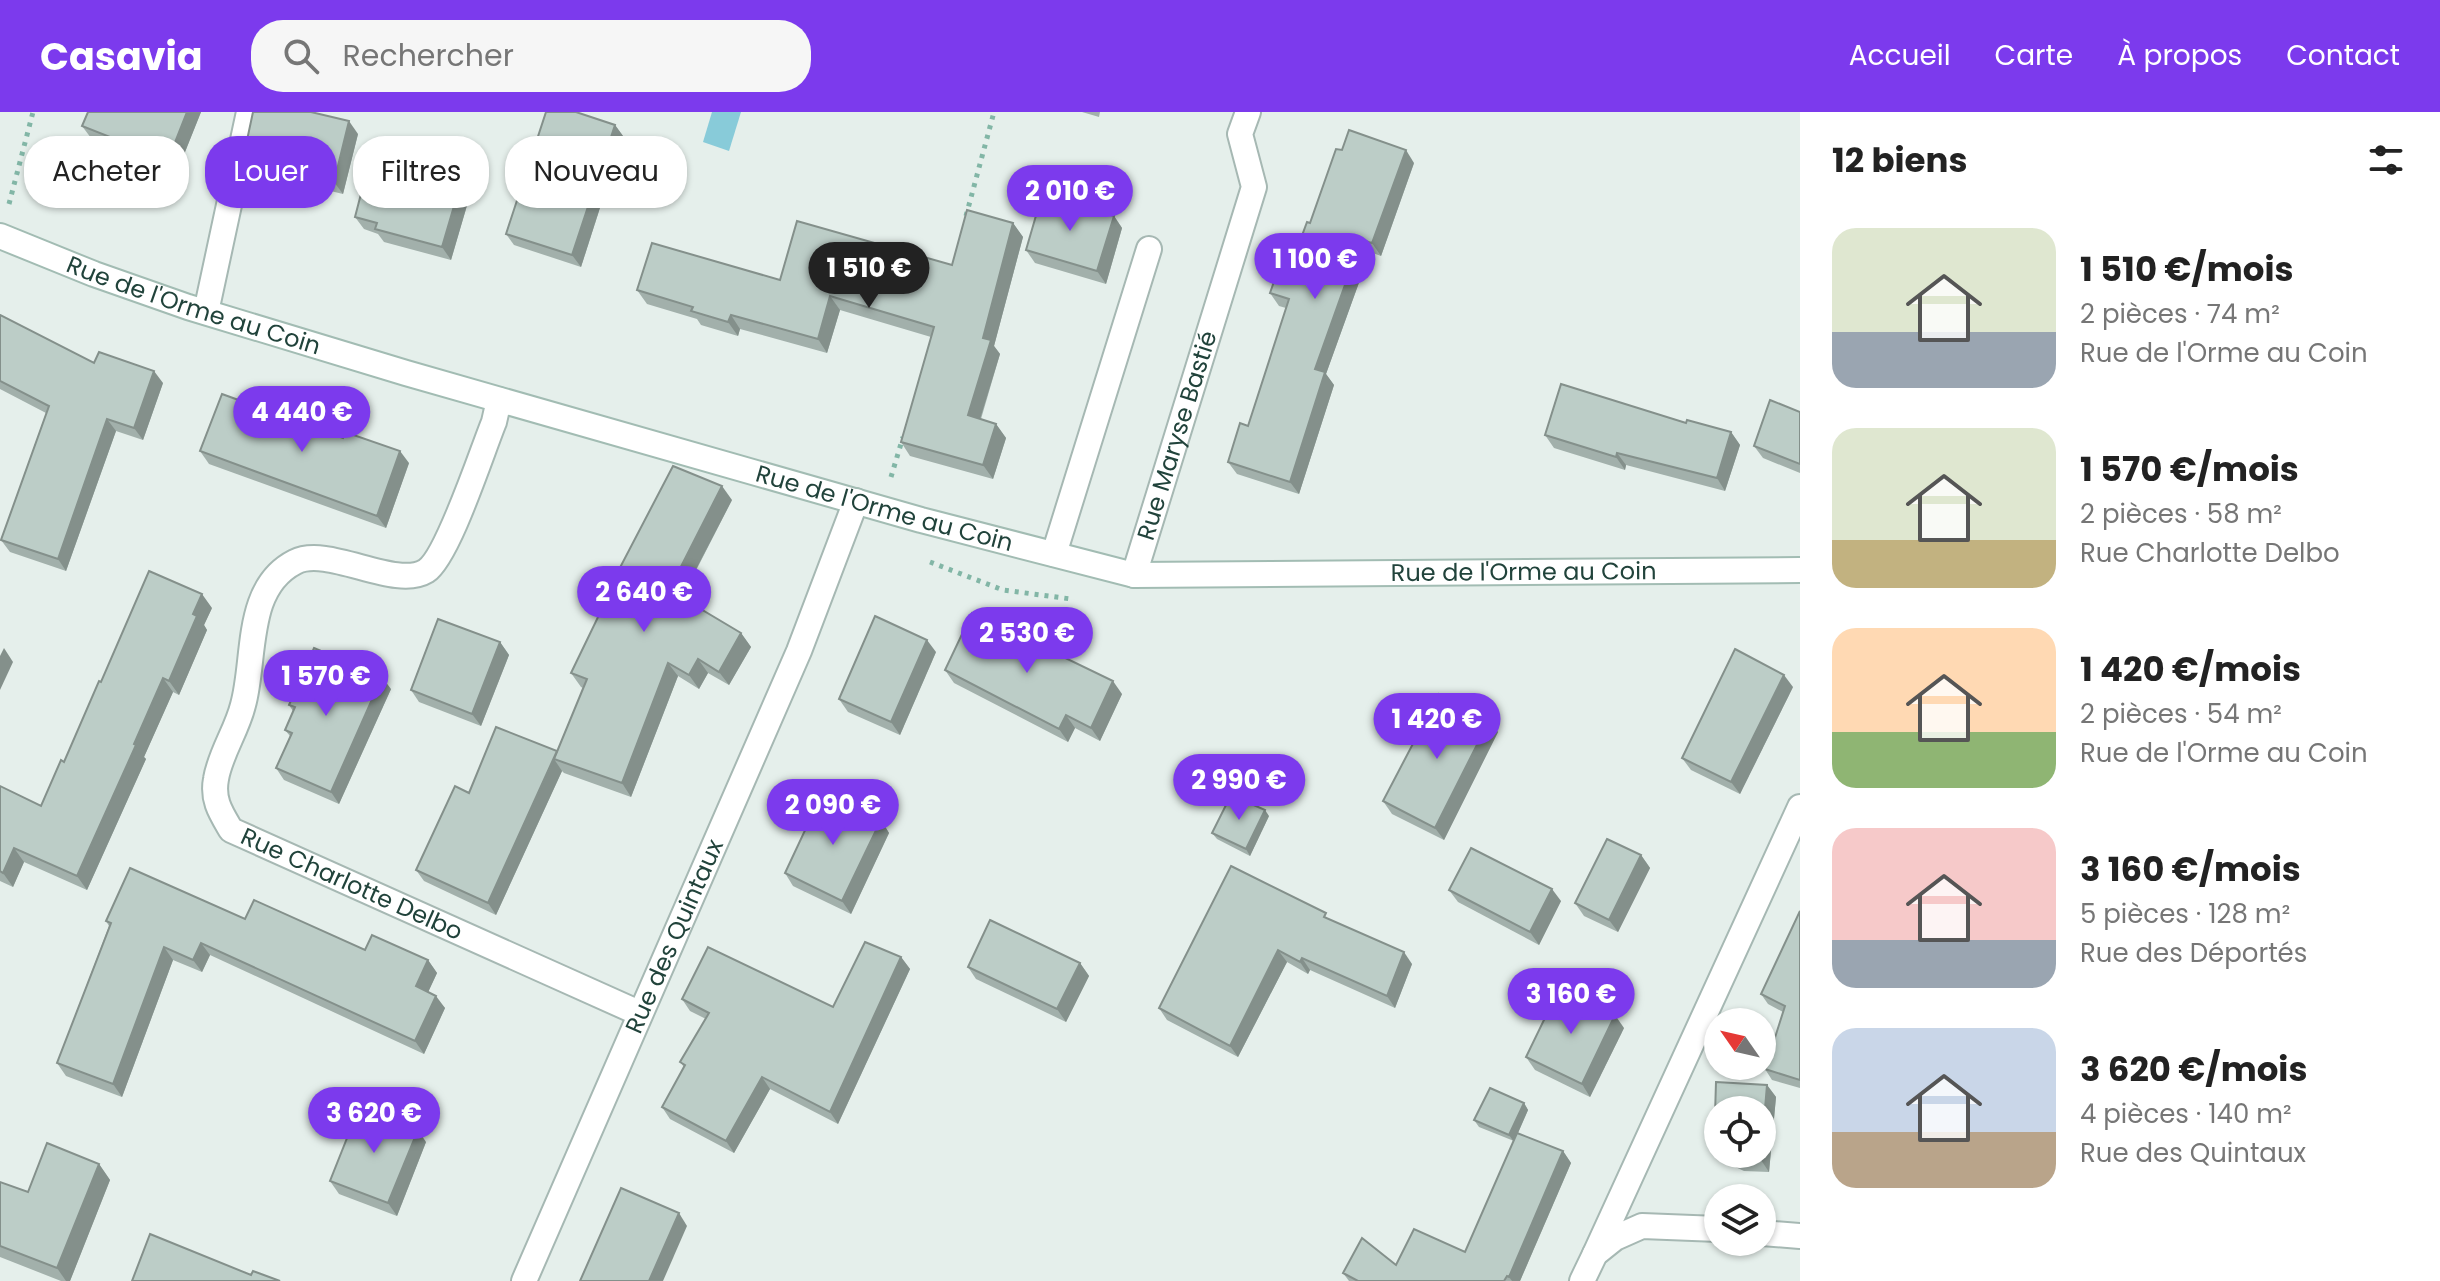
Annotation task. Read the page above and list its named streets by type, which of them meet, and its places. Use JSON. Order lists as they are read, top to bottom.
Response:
{
  "streets": {
    "street": [
      "Rue de l'Orme au Coin",
      "Rue Maryse Bastié",
      "Rue Charlotte Delbo",
      "Rue des Quintaux"
    ]
  },
  "crossings": [
    ["Rue de l'Orme au Coin", "Rue Maryse Bastié"],
    ["Rue de l'Orme au Coin", "Rue Charlotte Delbo"],
    ["Rue de l'Orme au Coin", "Rue des Quintaux"],
    ["Rue Charlotte Delbo", "Rue des Quintaux"]
  ],
  "north": "top left",
  "page": {
    "header": "Casavia",
    "search": "Rechercher",
    "nav": [
      "Accueil",
      "Carte",
      "À propos",
      "Contact"
    ],
    "heading": "12 biens",
    "chip": [
      "Acheter",
      "Louer",
      "Filtres",
      "Nouveau"
    ],
    "price": [
      "2 010 €",
      "1 100 €",
      "1 510 €",
      "4 440 €",
      "2 640 €",
      "2 530 €",
      "1 570 €",
      "1 420 €",
      "2 990 €",
      "2 090 €",
      "3 160 €",
      "3 620 €"
    ],
    "list": [
      {
        "name": "1 510 €/mois",
        "note": "2 pièces · 74 m² · Rue de l'Orme au Coin"
      },
      {
        "name": "1 570 €/mois",
        "note": "2 pièces · 58 m² · Rue Charlotte Delbo"
      },
      {
        "name": "1 420 €/mois",
        "note": "2 pièces · 54 m² · Rue de l'Orme au Coin"
      },
      {
        "name": "3 160 €/mois",
        "note": "5 pièces · 128 m² · Rue des Déportés"
      },
      {
        "name": "3 620 €/mois",
        "note": "4 pièces · 140 m² · Rue des Quintaux"
      }
    ]
  }
}
